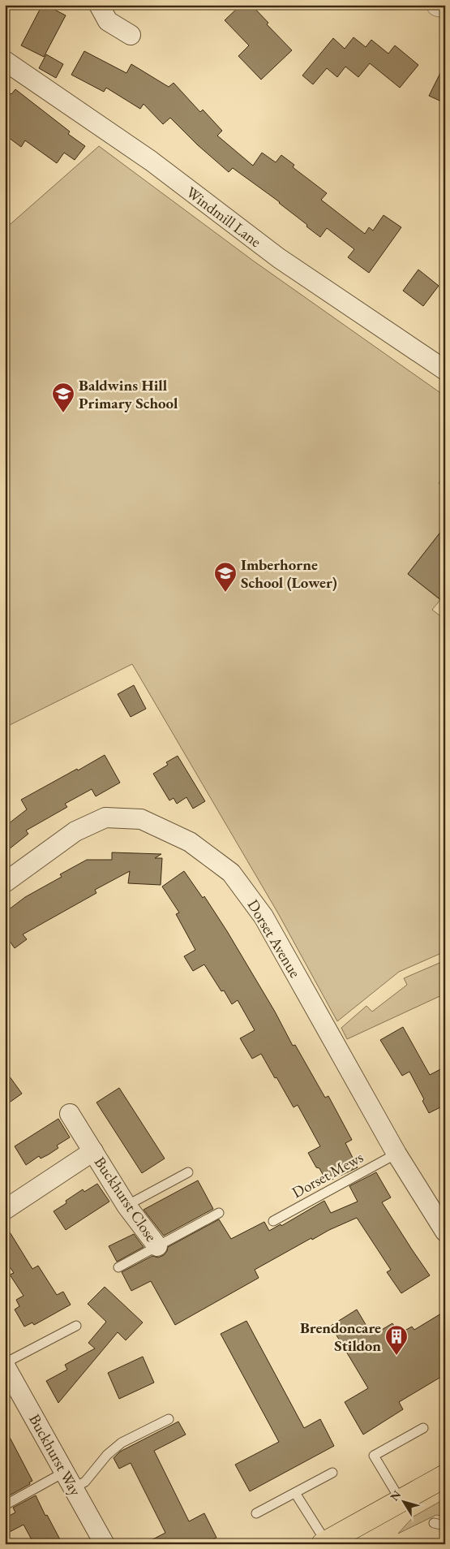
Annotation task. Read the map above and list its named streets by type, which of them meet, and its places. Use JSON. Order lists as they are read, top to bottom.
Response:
{
  "streets": {
    "street": [
      "Windmill Lane",
      "Dorset Avenue",
      "Buckhurst Close",
      "Buckhurst Way"
    ],
    "lane": ["Dorset Mews"]
  },
  "crossings": [
    ["Dorset Avenue", "Dorset Mews"]
  ],
  "places": {
    "school or university": ["Baldwins Hill Primary School", "Imberhorne School (Lower)"],
    "building": ["Brendoncare Stildon"]
  },
  "north": "top left"
}
